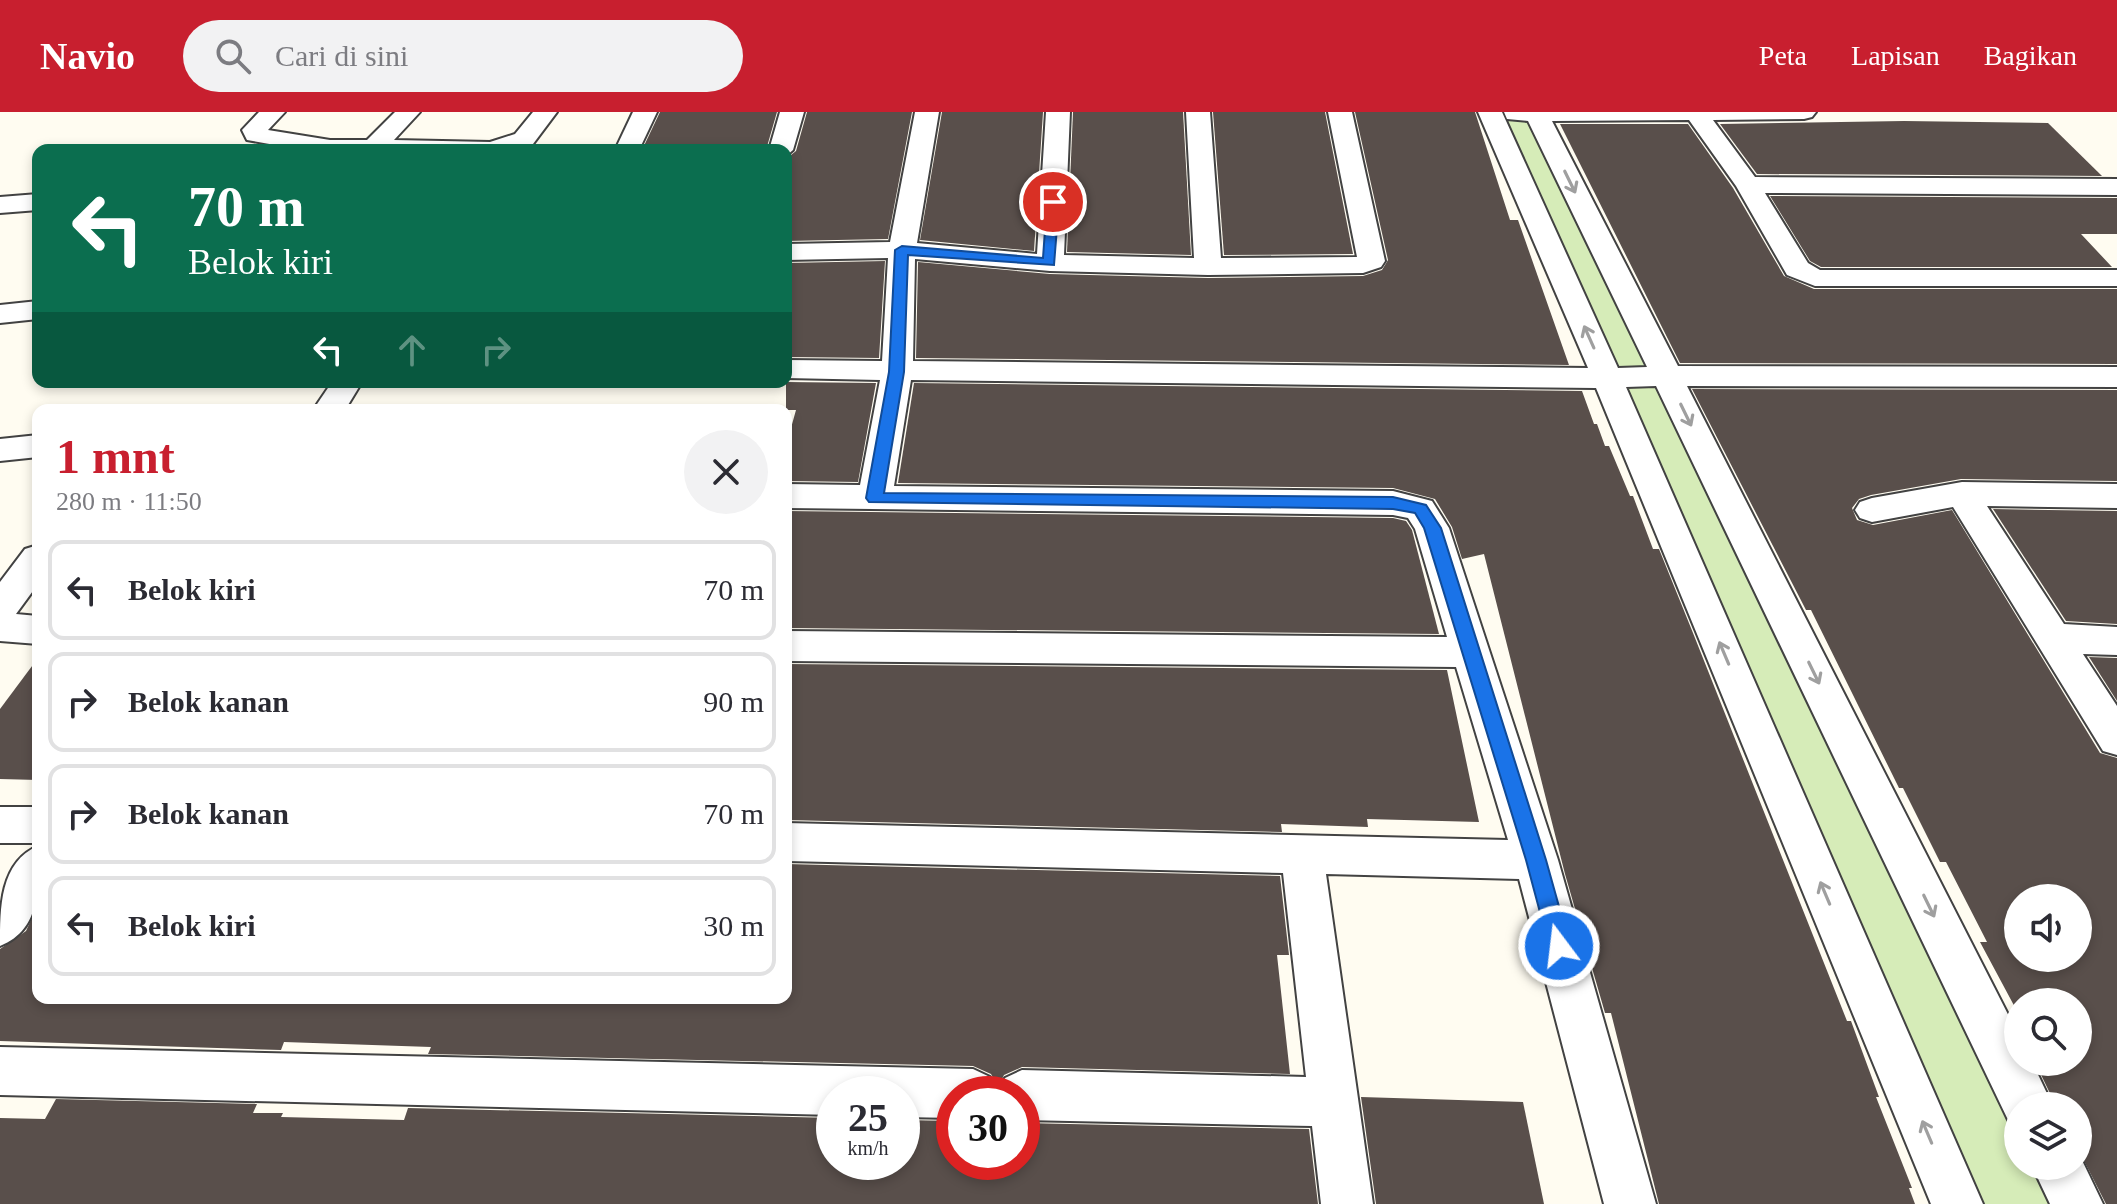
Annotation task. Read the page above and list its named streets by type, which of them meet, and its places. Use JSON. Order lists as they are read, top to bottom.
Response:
{
  "page": {
    "header": "Navio",
    "search": "Cari di sini",
    "nav": ["Peta", "Lapisan", "Bagikan"],
    "turn": ["70 m", "Belok kiri"],
    "heading": ["1 mnt", "280 m · 11:50"],
    "list": [
      {
        "name": "Belok kiri",
        "value": "70 m"
      },
      {
        "name": "Belok kanan",
        "value": "90 m"
      },
      {
        "name": "Belok kanan",
        "value": "70 m"
      },
      {
        "name": "Belok kiri",
        "value": "30 m"
      }
    ],
    "speed": "25 km/h",
    "limit": "30"
  }
}
